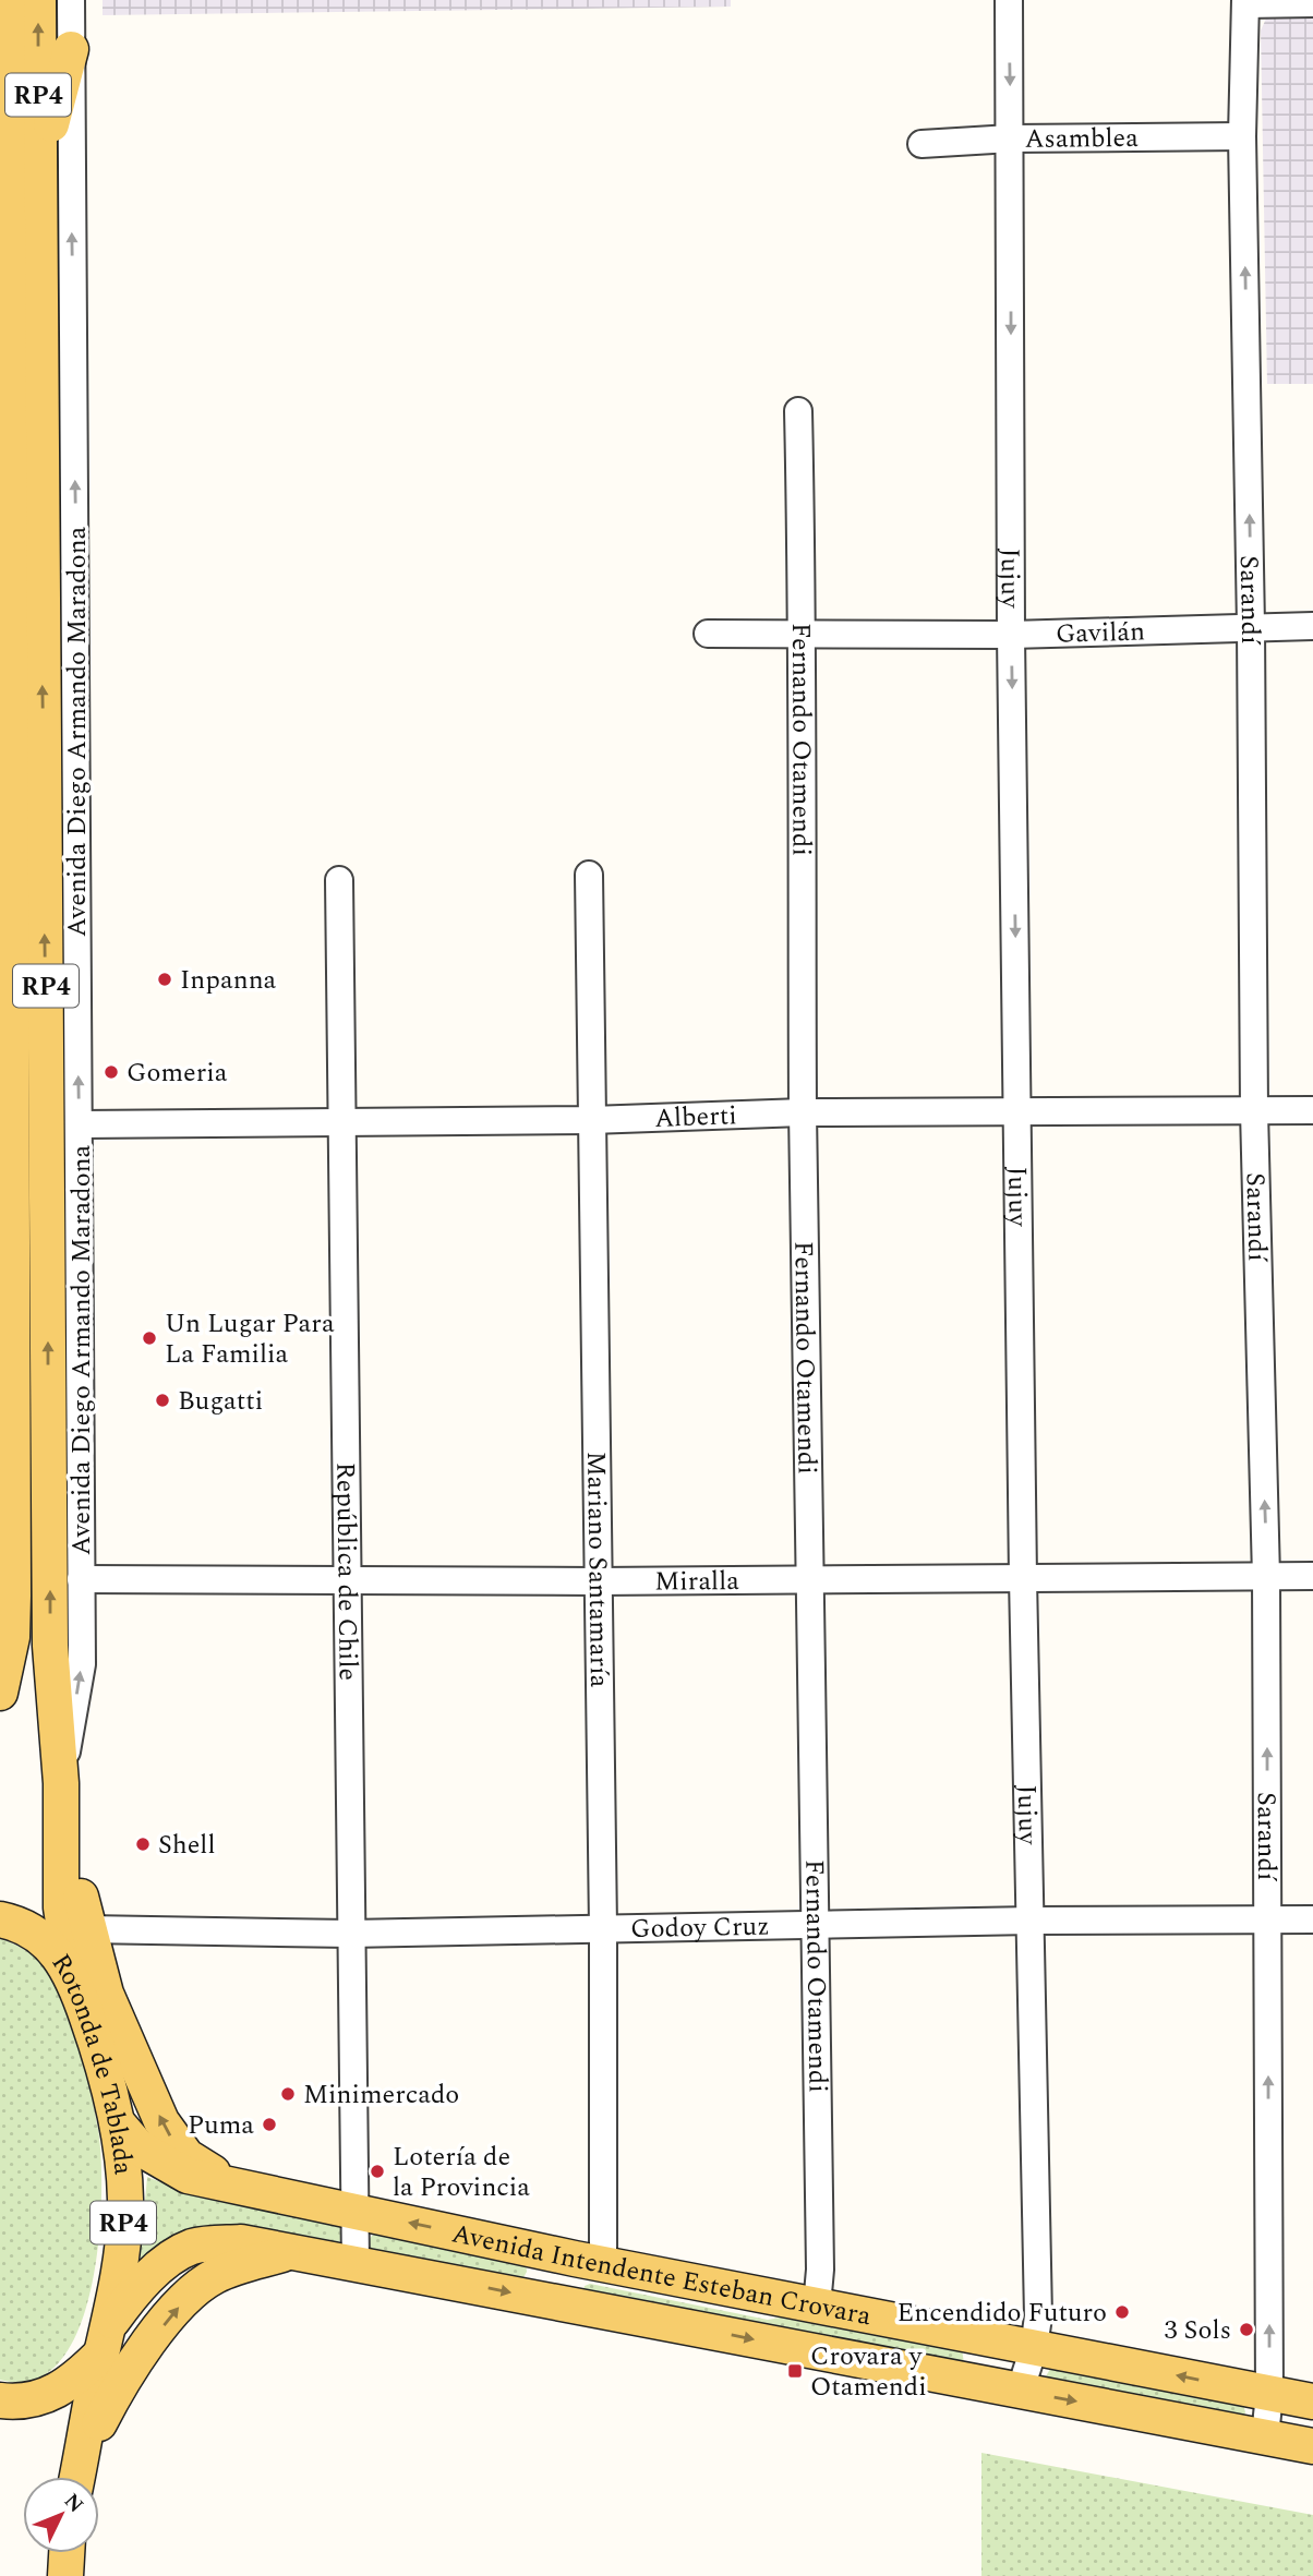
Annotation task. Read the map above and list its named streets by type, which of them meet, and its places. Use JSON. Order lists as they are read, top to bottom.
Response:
{
  "streets": {
    "main road": [
      "RP4",
      "Avenida Diego Armando Maradona",
      "Rotonda de Tablada",
      "Avenida Intendente Esteban Crovara"
    ],
    "street": [
      "Asamblea",
      "Jujuy",
      "Sarandí",
      "Gavilán",
      "Fernando Otamendi",
      "Alberti",
      "Mariano Santamaría",
      "República de Chile",
      "Miralla",
      "Godoy Cruz"
    ]
  },
  "crossings": [
    ["RP4", "Rotonda de Tablada"],
    ["Asamblea", "Jujuy"],
    ["Asamblea", "Sarandí"],
    ["Jujuy", "Gavilán"],
    ["Jujuy", "Alberti"],
    ["Jujuy", "Miralla"],
    ["Jujuy", "Godoy Cruz"],
    ["Jujuy", "Avenida Intendente Esteban Crovara"],
    ["Sarandí", "Gavilán"],
    ["Sarandí", "Alberti"],
    ["Sarandí", "Miralla"],
    ["Sarandí", "Godoy Cruz"],
    ["Sarandí", "Avenida Intendente Esteban Crovara"],
    ["Gavilán", "Fernando Otamendi"],
    ["Avenida Diego Armando Maradona", "Alberti"],
    ["Avenida Diego Armando Maradona", "Miralla"],
    ["Avenida Diego Armando Maradona", "Rotonda de Tablada"],
    ["Fernando Otamendi", "Alberti"],
    ["Fernando Otamendi", "Miralla"],
    ["Fernando Otamendi", "Godoy Cruz"],
    ["Fernando Otamendi", "Avenida Intendente Esteban Crovara"],
    ["Alberti", "Mariano Santamaría"],
    ["Alberti", "República de Chile"],
    ["Mariano Santamaría", "Miralla"],
    ["Mariano Santamaría", "Godoy Cruz"],
    ["Mariano Santamaría", "Avenida Intendente Esteban Crovara"],
    ["República de Chile", "Miralla"],
    ["República de Chile", "Godoy Cruz"],
    ["República de Chile", "Avenida Intendente Esteban Crovara"],
    ["Rotonda de Tablada", "Avenida Intendente Esteban Crovara"]
  ],
  "one_way": ["Jujuy", "Sarandí"],
  "places": {
    "other": [
      "Inpanna",
      "Gomeria",
      "Un Lugar Para La Familia",
      "Bugatti",
      "Shell",
      "Minimercado",
      "Puma",
      "Lotería de la Provincia",
      "Encendido Futuro",
      "3 Sols"
    ],
    "transit": ["Crovara y Otamendi"]
  },
  "north": "top right"
}
